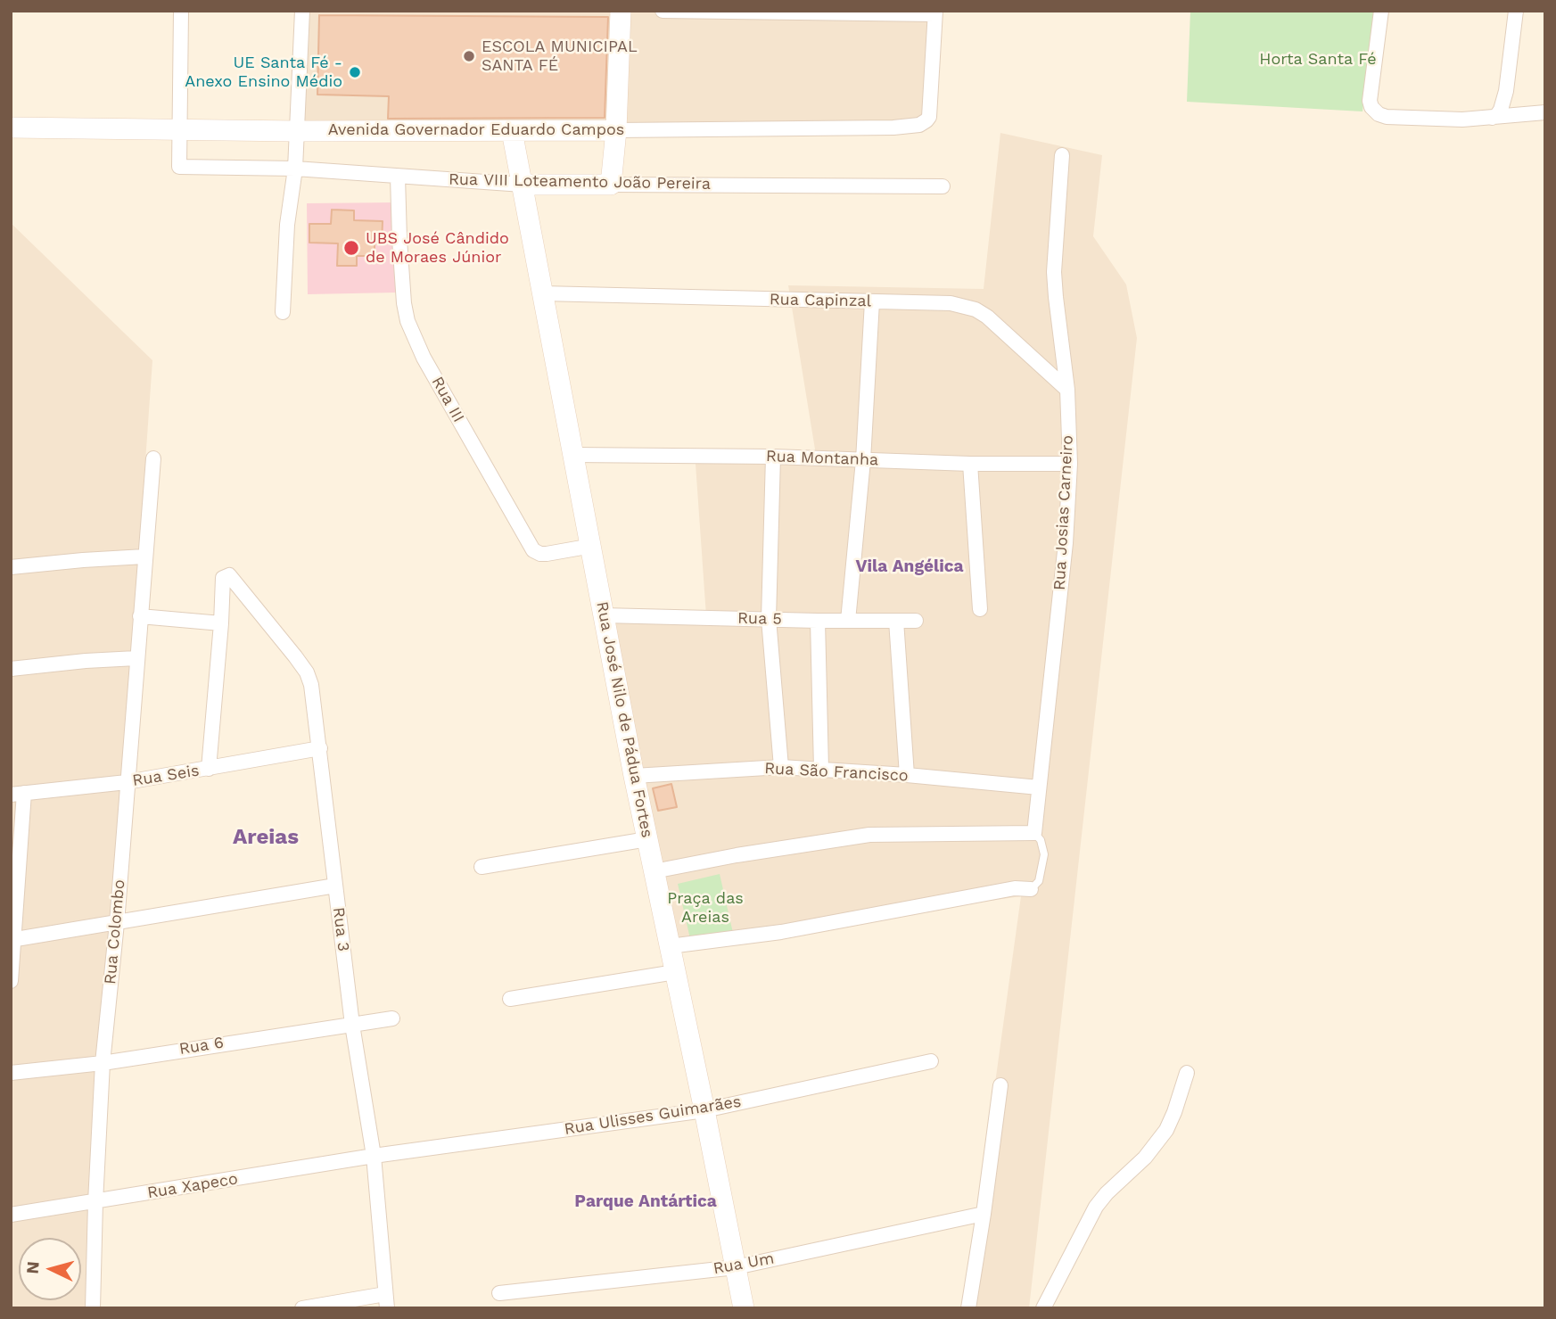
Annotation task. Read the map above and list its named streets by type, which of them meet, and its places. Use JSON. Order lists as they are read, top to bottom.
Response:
{
  "streets": {
    "street": [
      "Avenida Governador Eduardo Campos",
      "Rua VIII Loteamento João Pereira",
      "Rua Capinzal",
      "Rua III",
      "Rua Montanha",
      "Rua Josias Carneiro",
      "Rua 5",
      "Rua José Nilo de Pádua Fortes",
      "Rua São Francisco",
      "Rua Seis",
      "Rua 3",
      "Rua Colombo",
      "Rua 6",
      "Rua Ulisses Guimarães",
      "Rua Xapeco",
      "Rua Um"
    ]
  },
  "crossings": [
    ["Avenida Governador Eduardo Campos", "Rua VIII Loteamento João Pereira"],
    ["Avenida Governador Eduardo Campos", "Rua José Nilo de Pádua Fortes"],
    ["Rua VIII Loteamento João Pereira", "Rua III"],
    ["Rua VIII Loteamento João Pereira", "Rua José Nilo de Pádua Fortes"],
    ["Rua Capinzal", "Rua Josias Carneiro"],
    ["Rua Capinzal", "Rua José Nilo de Pádua Fortes"],
    ["Rua III", "Rua José Nilo de Pádua Fortes"],
    ["Rua Montanha", "Rua Josias Carneiro"],
    ["Rua Montanha", "Rua José Nilo de Pádua Fortes"],
    ["Rua Josias Carneiro", "Rua José Nilo de Pádua Fortes"],
    ["Rua Josias Carneiro", "Rua São Francisco"],
    ["Rua 5", "Rua José Nilo de Pádua Fortes"],
    ["Rua José Nilo de Pádua Fortes", "Rua São Francisco"],
    ["Rua José Nilo de Pádua Fortes", "Rua Ulisses Guimarães"],
    ["Rua José Nilo de Pádua Fortes", "Rua Um"],
    ["Rua Seis", "Rua 3"],
    ["Rua Seis", "Rua Colombo"],
    ["Rua 3", "Rua 6"],
    ["Rua 3", "Rua Ulisses Guimarães"],
    ["Rua 3", "Rua Xapeco"],
    ["Rua Colombo", "Rua 6"],
    ["Rua Colombo", "Rua Xapeco"],
    ["Rua Ulisses Guimarães", "Rua Xapeco"]
  ],
  "districts": ["Vila Angélica", "Areias", "Parque Antártica"],
  "parks": ["Horta Santa Fé", "Praça das Areias"],
  "places": ["ESCOLA MUNICIPAL SANTA FÉ", "UE Santa Fé - Anexo Ensino Médio", "UBS José Cândido de Moraes Júnior"],
  "north": "left"
}
